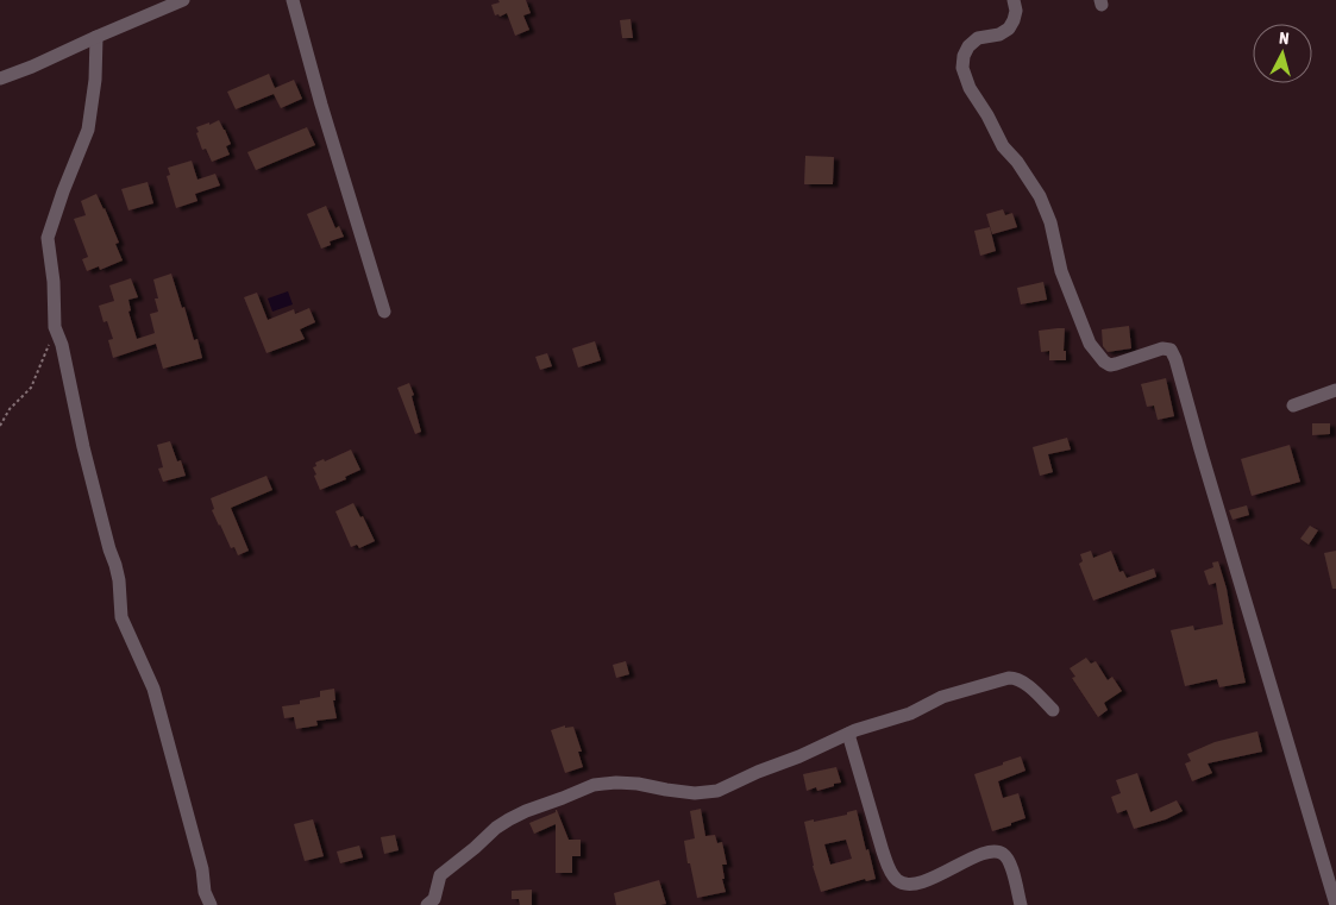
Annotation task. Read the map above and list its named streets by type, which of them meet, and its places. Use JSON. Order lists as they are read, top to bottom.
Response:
{
  "north": "top"
}
